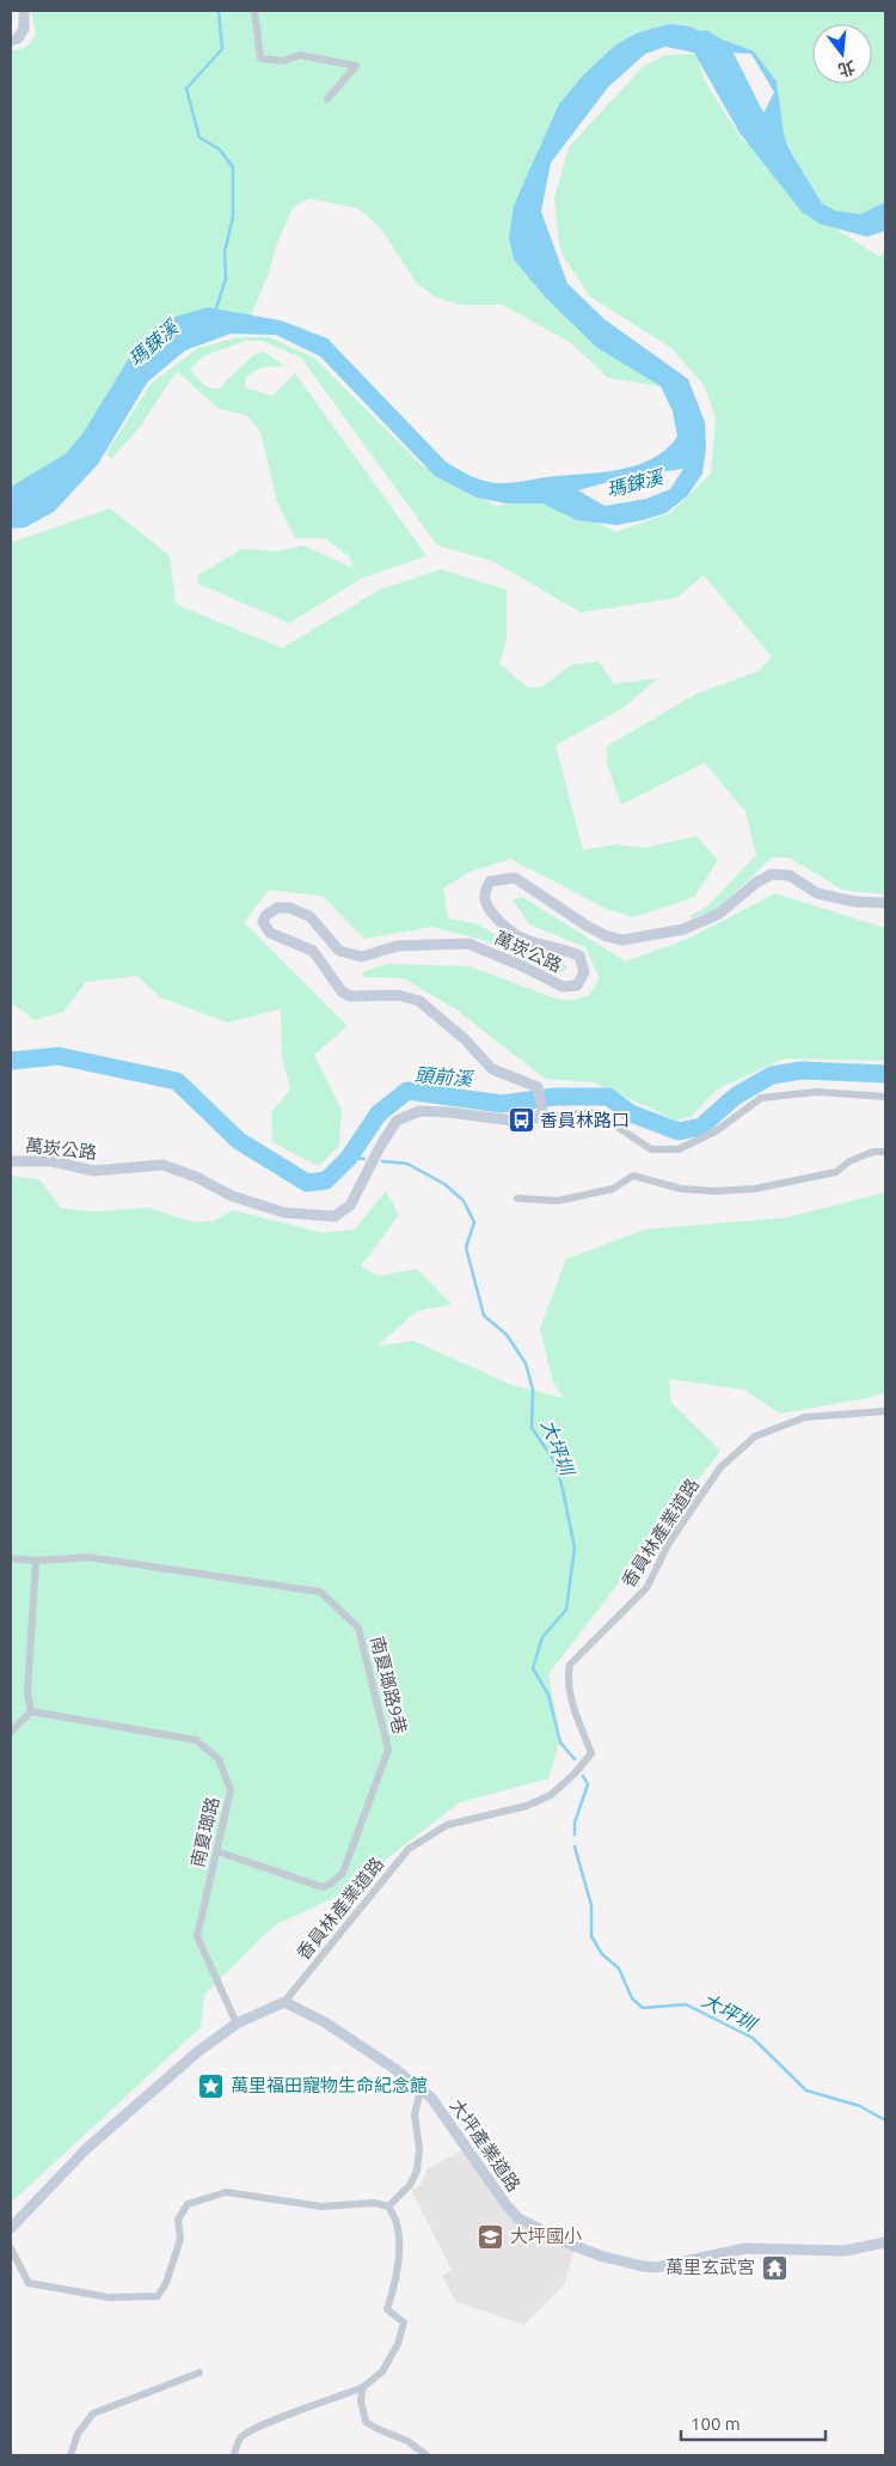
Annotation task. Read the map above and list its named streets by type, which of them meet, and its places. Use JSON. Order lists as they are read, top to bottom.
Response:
{
  "streets": {
    "street": [
      "萬崁公路",
      "香員林產業道路",
      "南夏瑯路9巷",
      "南夏瑯路",
      "大坪產業道路"
    ]
  },
  "crossings": [
    ["香員林產業道路", "大坪產業道路"],
    ["南夏瑯路9巷", "南夏瑯路"]
  ],
  "water": ["瑪鋉溪", "頭前溪", "大坪圳"],
  "places": {
    "bus stop": ["香員林路口"],
    "place": ["萬里福田寵物生命紀念館"],
    "school or university": ["大坪國小"],
    "temple": ["萬里玄武宮"]
  },
  "scale_bar": "100 m",
  "north": "bottom"
}
